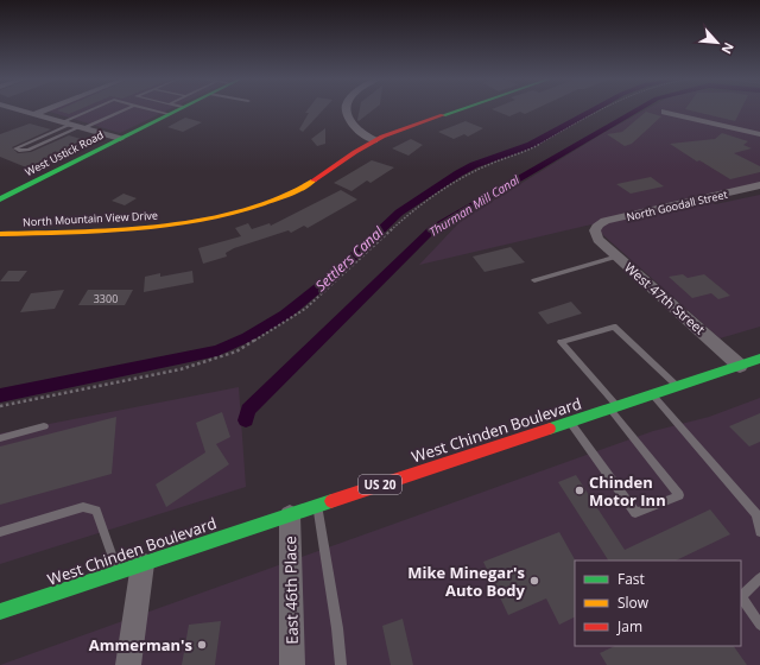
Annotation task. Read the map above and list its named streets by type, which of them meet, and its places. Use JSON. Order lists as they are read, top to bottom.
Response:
{
  "streets": {
    "main road": [
      "West Ustick Road",
      "North Mountain View Drive",
      "West Chinden Boulevard",
      "US 20"
    ],
    "street": ["North Goodall Street", "West 47th Street", "East 46th Place"]
  },
  "crossings": [
    ["North Goodall Street", "West 47th Street"],
    ["West 47th Street", "West Chinden Boulevard"],
    ["West Chinden Boulevard", "East 46th Place"]
  ],
  "water": ["Thurman Mill Canal", "Settlers Canal"],
  "places": ["Chinden Motor Inn", "Mike Minegar's Auto Body", "Ammerman's"],
  "house_numbers": ["3300"],
  "legend": ["Fast", "Slow", "Jam"],
  "north": "bottom right"
}
